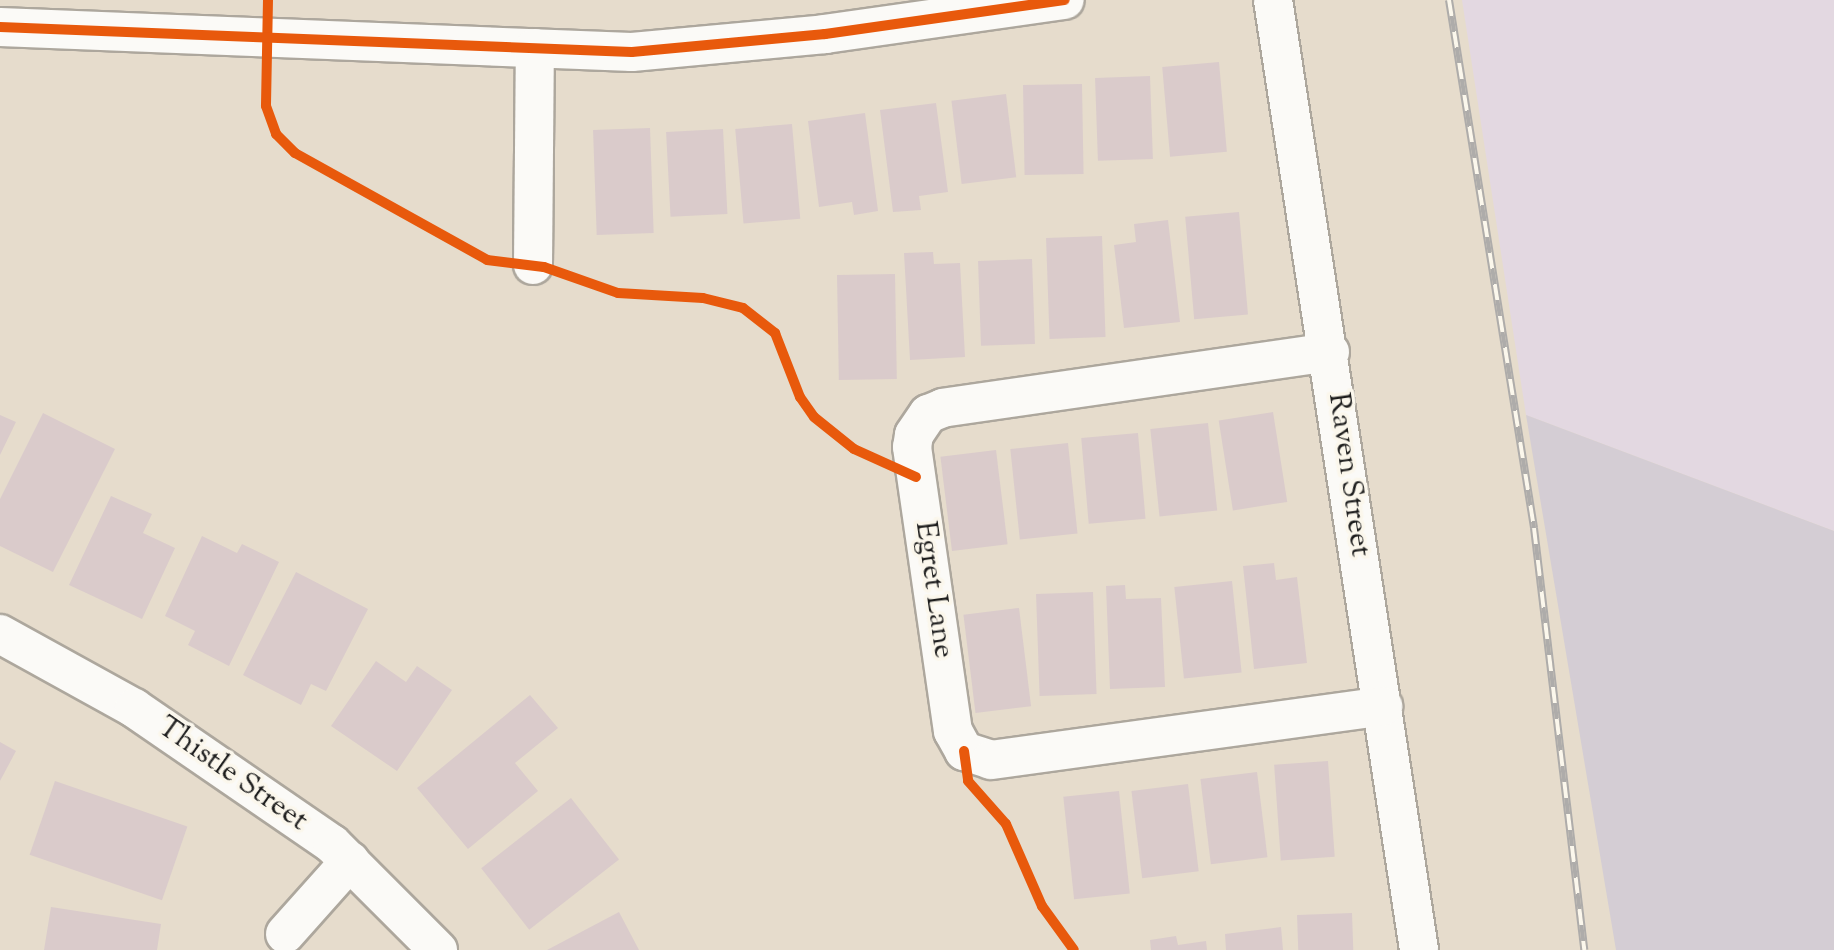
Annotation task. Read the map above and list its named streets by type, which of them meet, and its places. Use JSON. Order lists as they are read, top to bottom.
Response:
{
  "streets": {
    "street": ["Raven Street", "Egret Lane", "Thistle Street"]
  },
  "crossings": [
    ["Raven Street", "Egret Lane"]
  ]
}
